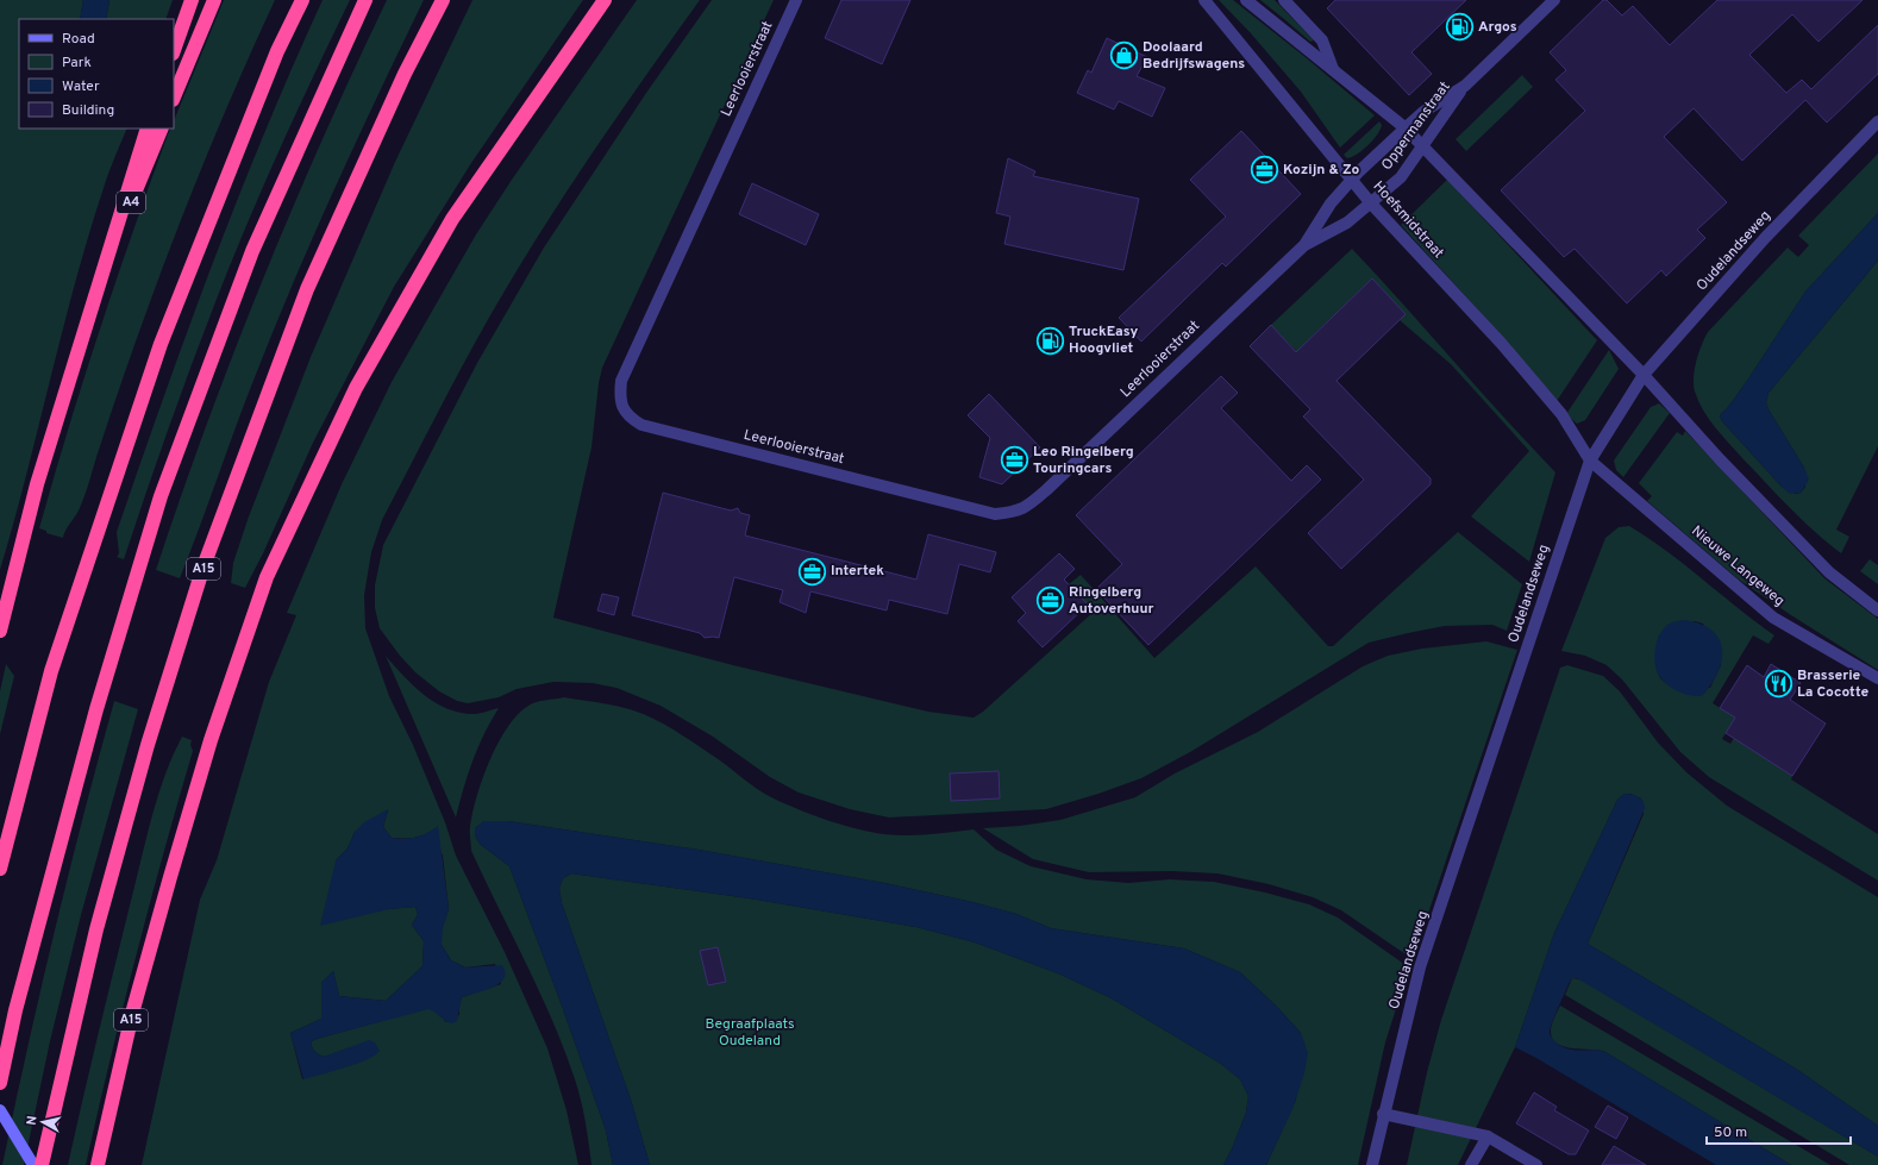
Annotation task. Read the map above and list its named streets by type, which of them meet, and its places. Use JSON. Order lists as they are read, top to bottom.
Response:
{
  "streets": {
    "highway": ["A4", "A15"],
    "street": [
      "Leerlooierstraat",
      "Oppermanstraat",
      "Hoefsmidstraat",
      "Oudelandseweg",
      "Nieuwe Langeweg"
    ]
  },
  "crossings": [
    ["Leerlooierstraat", "Oppermanstraat"],
    ["Leerlooierstraat", "Hoefsmidstraat"],
    ["Oppermanstraat", "Hoefsmidstraat"],
    ["Hoefsmidstraat", "Oudelandseweg"],
    ["Hoefsmidstraat", "Nieuwe Langeweg"],
    ["Oudelandseweg", "Nieuwe Langeweg"]
  ],
  "parks": ["Begraafplaats Oudeland"],
  "places": {
    "fuel station": ["Argos", "TruckEasy Hoogvliet"],
    "shop": ["Doolaard Bedrijfswagens"],
    "office": [
      "Kozijn & Zo",
      "Leo Ringelberg Touringcars",
      "Intertek",
      "Ringelberg Autoverhuur"
    ],
    "restaurant": ["Brasserie La Cocotte"]
  },
  "legend": [
    "Road",
    "Park",
    "Water",
    "Building"
  ],
  "scale_bar": "50 m",
  "north": "left"
}
